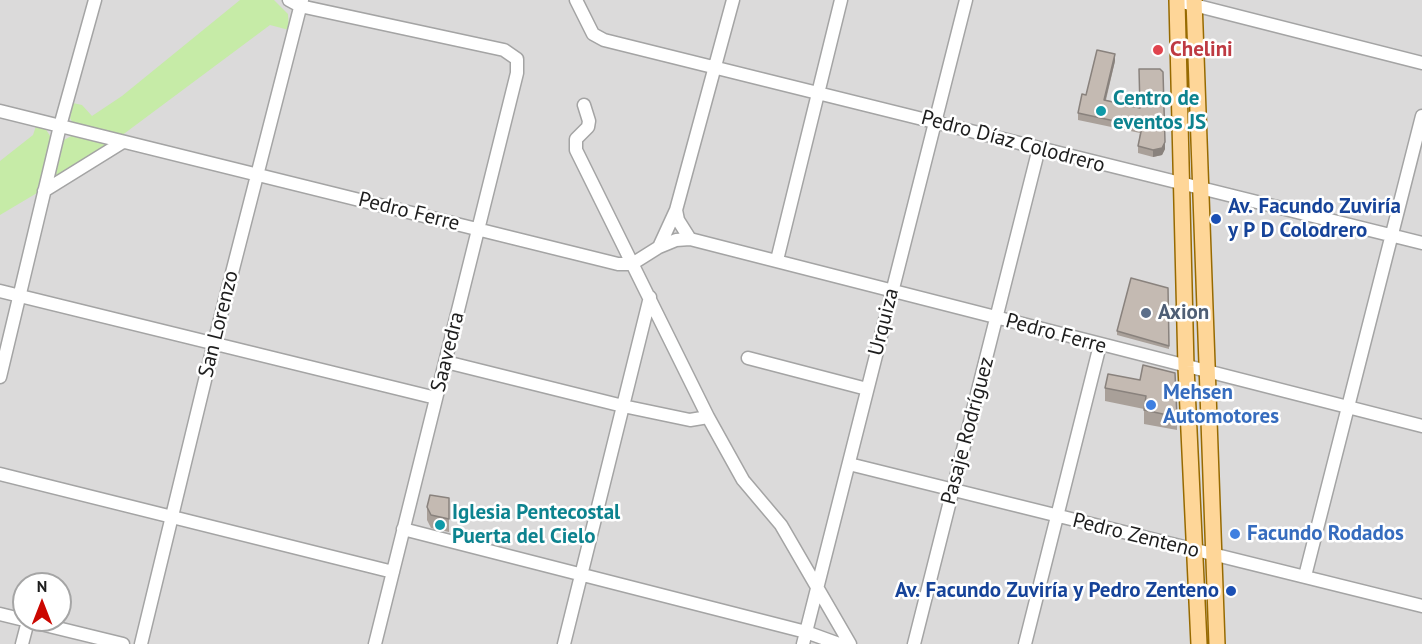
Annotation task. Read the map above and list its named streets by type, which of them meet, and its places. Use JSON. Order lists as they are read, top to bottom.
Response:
{
  "streets": {
    "street": [
      "Pedro Díaz Colodrero",
      "Pedro Ferre",
      "Urquiza",
      "San Lorenzo",
      "Saavedra",
      "Pasaje Rodríguez",
      "Pedro Zenteno"
    ]
  },
  "crossings": [
    ["Pedro Díaz Colodrero", "Urquiza"],
    ["Pedro Díaz Colodrero", "Pasaje Rodríguez"],
    ["Pedro Ferre", "Urquiza"],
    ["Pedro Ferre", "San Lorenzo"],
    ["Pedro Ferre", "Saavedra"],
    ["Pedro Ferre", "Pasaje Rodríguez"],
    ["Urquiza", "Pedro Zenteno"],
    ["San Lorenzo", "Saavedra"],
    ["Pasaje Rodríguez", "Pedro Zenteno"]
  ],
  "places": [
    "Chelini",
    "Centro de eventos JS",
    "Av. Facundo Zuviría y P D Colodrero",
    "Axion",
    "Mehsen Automotores",
    "Iglesia Pentecostal Puerta del Cielo",
    "Facundo Rodados",
    "Av. Facundo Zuviría y Pedro Zenteno"
  ],
  "north": "top"
}
